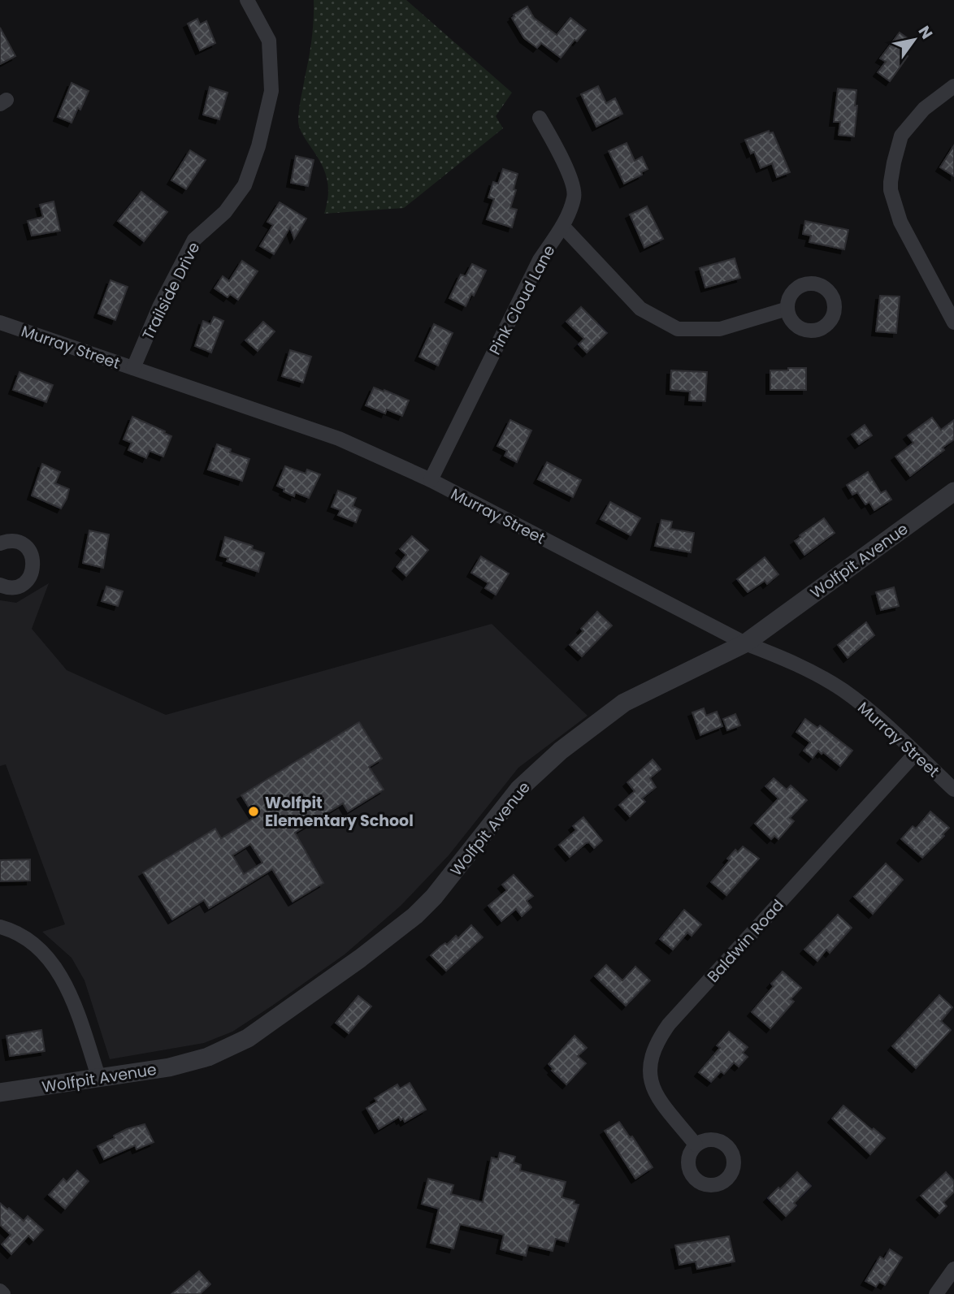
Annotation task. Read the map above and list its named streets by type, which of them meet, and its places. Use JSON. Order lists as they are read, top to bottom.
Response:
{
  "streets": {
    "street": [
      "Trailside Drive",
      "Pink Cloud Lane",
      "Murray Street",
      "Wolfpit Avenue",
      "Baldwin Road"
    ]
  },
  "crossings": [
    ["Trailside Drive", "Murray Street"],
    ["Pink Cloud Lane", "Murray Street"],
    ["Murray Street", "Wolfpit Avenue"],
    ["Murray Street", "Baldwin Road"]
  ],
  "places": ["Wolfpit Elementary School"],
  "north": "top right"
}
